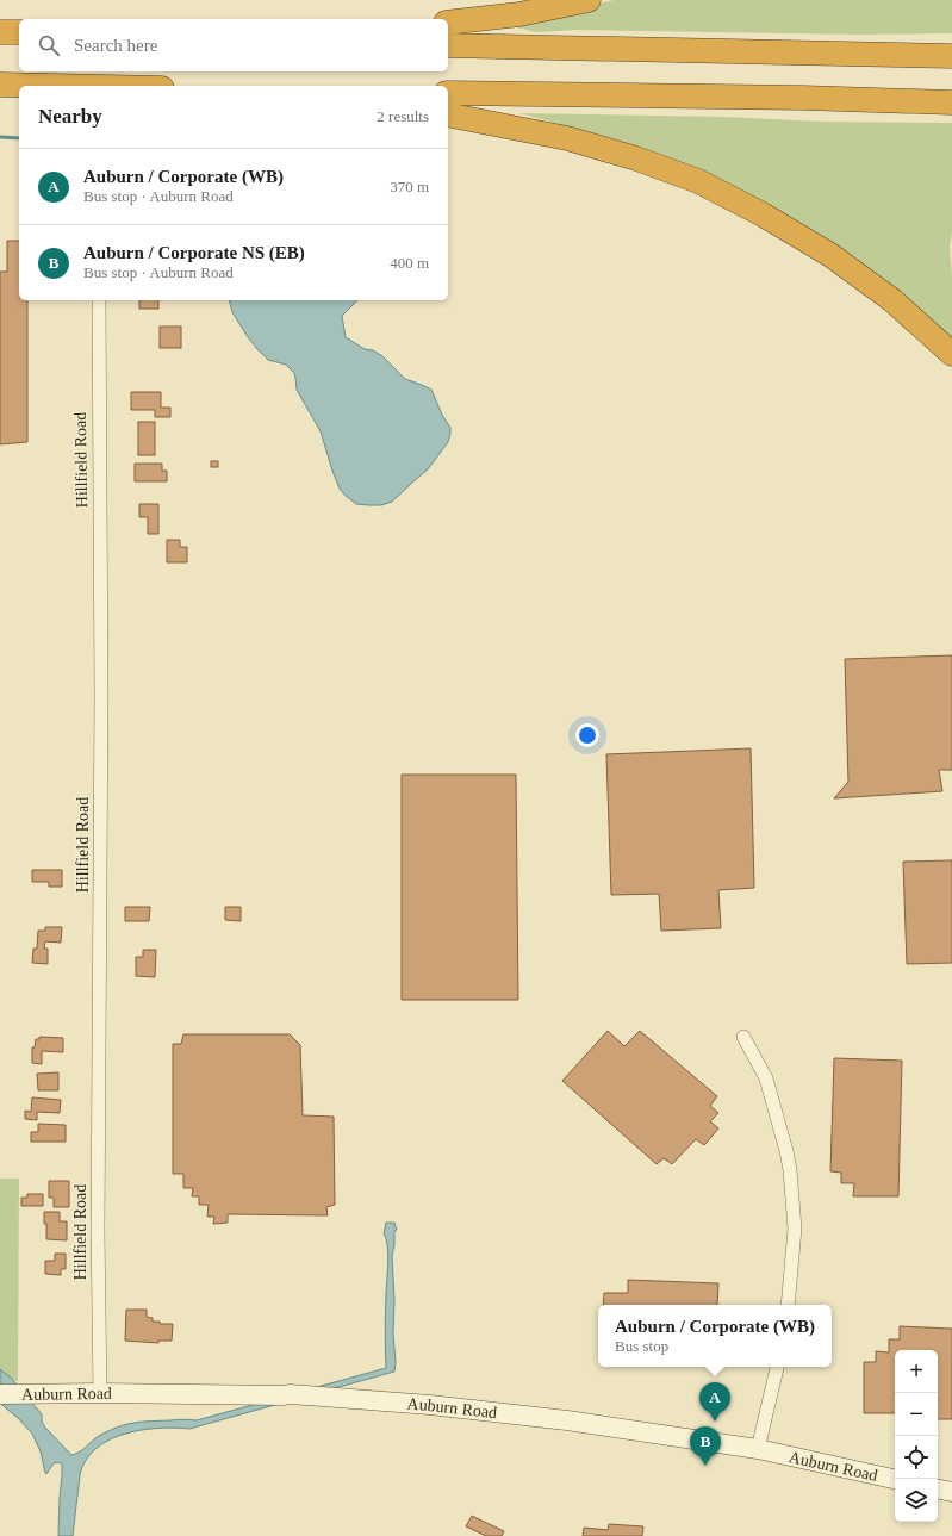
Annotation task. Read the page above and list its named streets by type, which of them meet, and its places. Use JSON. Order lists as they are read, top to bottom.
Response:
{
  "streets": {
    "main road": ["Auburn Road"],
    "street": ["Hillfield Road"]
  },
  "crossings": [
    ["Hillfield Road", "Auburn Road"]
  ],
  "page": {
    "search": "Search here",
    "heading": ["Nearby", "2 results"],
    "list": [
      {
        "mark": "A",
        "name": "Auburn / Corporate (WB)",
        "note": "Bus stop · Auburn Road",
        "value": "370 m"
      },
      {
        "mark": "B",
        "name": "Auburn / Corporate NS (EB)",
        "note": "Bus stop · Auburn Road",
        "value": "400 m"
      }
    ],
    "popup": ["Auburn / Corporate (WB)", "Bus stop"],
    "map_buttons": ["+", "−"],
    "pins": ["A", "B"]
  }
}
